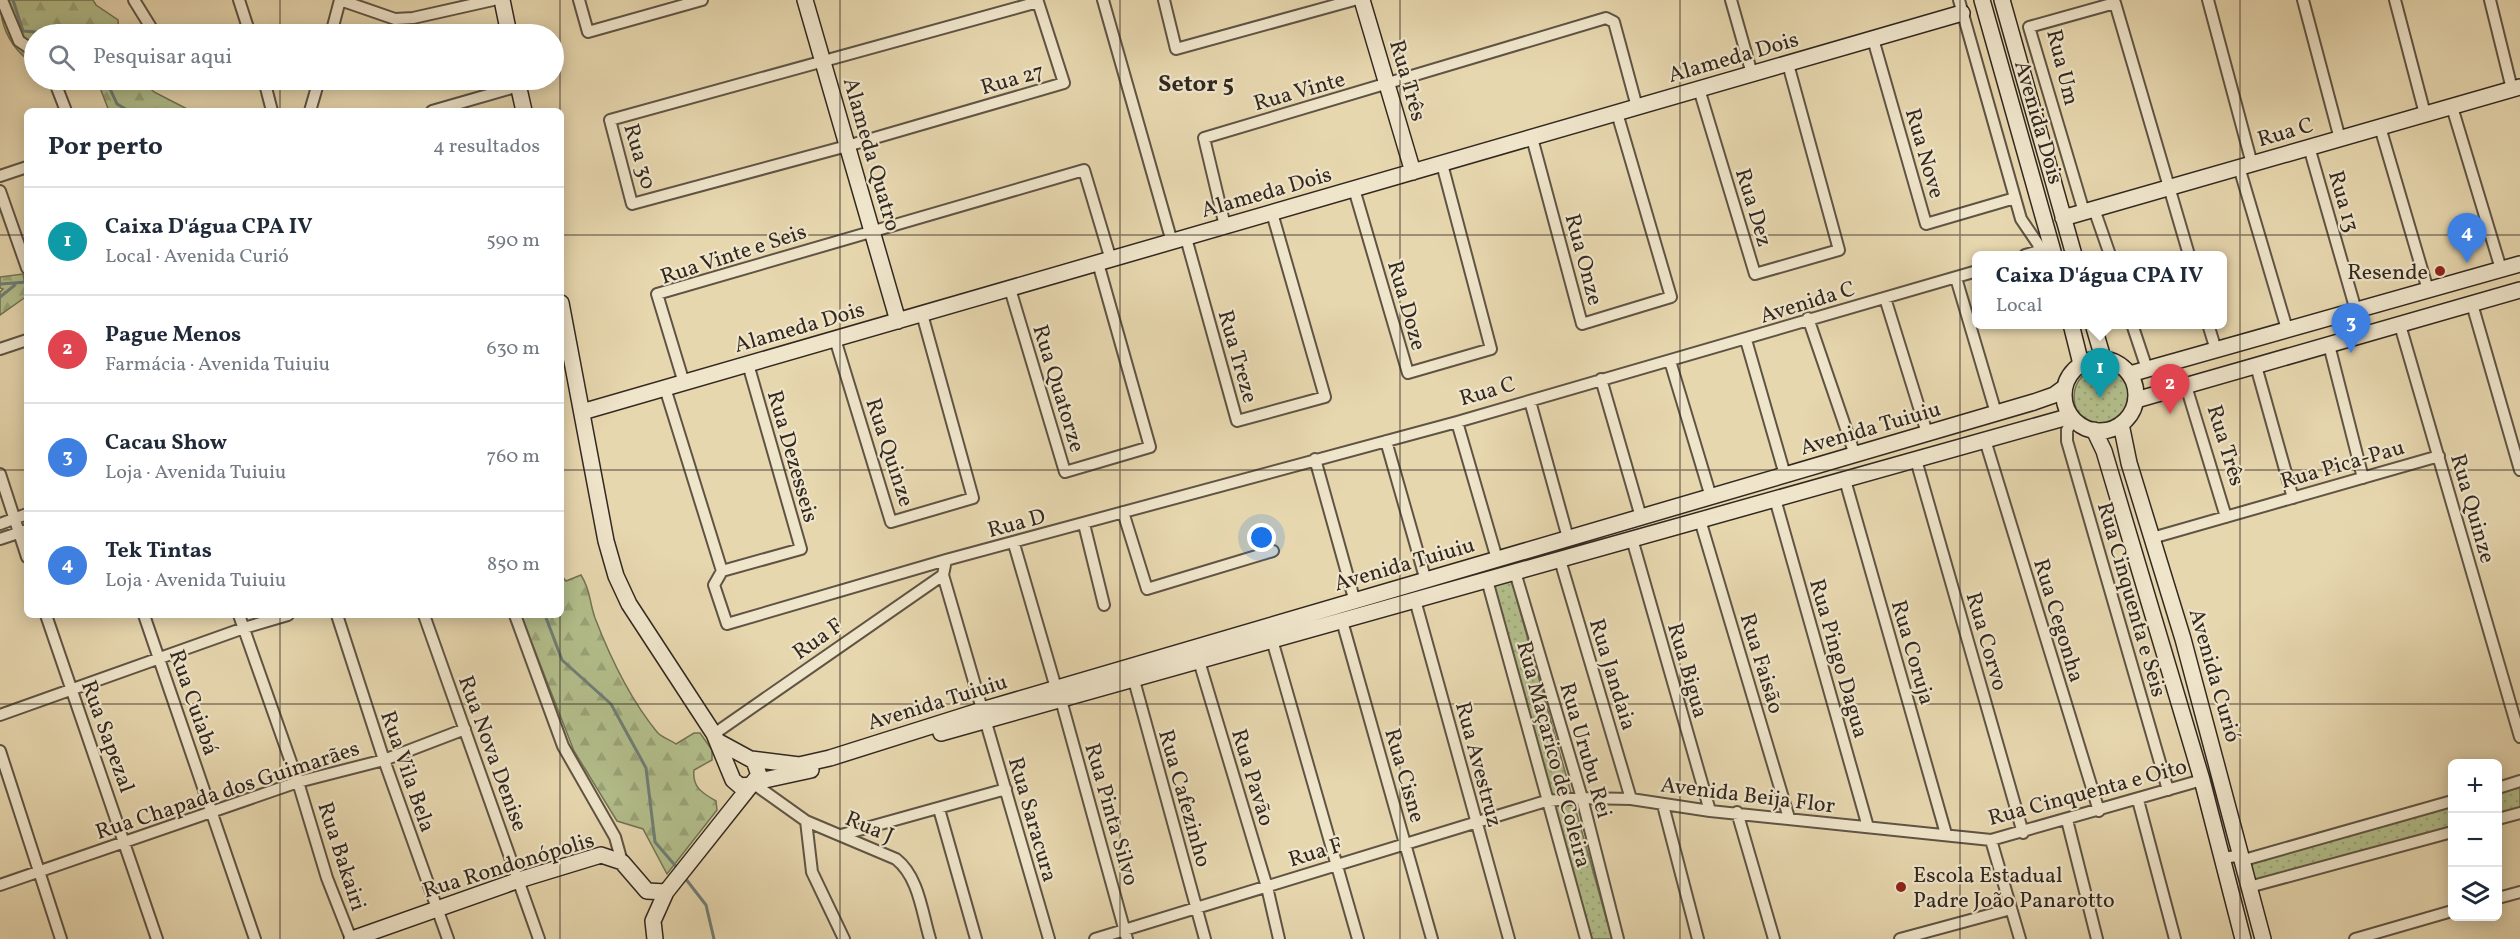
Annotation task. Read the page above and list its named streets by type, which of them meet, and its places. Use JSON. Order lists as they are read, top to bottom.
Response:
{
  "streets": {
    "main road": [
      "Alameda Dois",
      "Rua Três",
      "Avenida Dois",
      "Rua C",
      "Alameda Quatro",
      "Avenida Tuiuiu",
      "Avenida Curió",
      "Rua Rondonópolis"
    ],
    "street": [
      "Rua Um",
      "Rua 27",
      "Rua Vinte",
      "Rua Nove",
      "Rua 30",
      "Rua 13",
      "Rua Dez",
      "Rua Vinte e Seis",
      "Rua Onze",
      "Avenida C",
      "Rua Doze",
      "Rua Treze",
      "Rua Quatorze",
      "Rua Quinze",
      "Rua Dezesseis",
      "Rua Pica-Pau",
      "Rua D",
      "Rua Cinquenta e Seis",
      "Rua Cegonha",
      "Rua F",
      "Rua Corvo",
      "Rua Coruja",
      "Rua Pingo Dagua",
      "Rua Faisão",
      "Rua Bigua",
      "Rua Jandaia",
      "Rua Cuiabá",
      "Rua Sapezal",
      "Rua Urubu Rei",
      "Rua Nova Denise",
      "Rua Maçarico de Coleira",
      "Rua Avestruz",
      "Rua Vila Bela",
      "Rua Cisne",
      "Rua Pavão",
      "Rua Chapada dos Guimarães",
      "Rua Cinquenta e Oito",
      "Avenida Beija Flor",
      "Rua Cafezinho",
      "Rua Pinta Silvo",
      "Rua Saracura",
      "Rua J",
      "Rua Bakairi"
    ]
  },
  "crossings": [
    ["Alameda Dois", "Rua Três"],
    ["Alameda Dois", "Rua Vinte"],
    ["Alameda Dois", "Rua Nove"],
    ["Alameda Dois", "Alameda Quatro"],
    ["Alameda Dois", "Rua Dez"],
    ["Alameda Dois", "Rua Vinte e Seis"],
    ["Alameda Dois", "Rua Onze"],
    ["Alameda Dois", "Rua Doze"],
    ["Alameda Dois", "Rua Treze"],
    ["Alameda Dois", "Rua Quatorze"],
    ["Alameda Dois", "Rua Quinze"],
    ["Alameda Dois", "Rua Dezesseis"],
    ["Rua Um", "Rua C"],
    ["Rua 27", "Alameda Quatro"],
    ["Rua 27", "Rua 30"],
    ["Rua Três", "Rua Vinte"],
    ["Rua Três", "Rua Pica-Pau"],
    ["Avenida Dois", "Rua C"],
    ["Rua C", "Rua 13"],
    ["Rua C", "Avenida C"],
    ["Rua C", "Rua D"],
    ["Alameda Quatro", "Rua 30"],
    ["Alameda Quatro", "Rua Vinte e Seis"],
    ["Avenida Tuiuiu", "Rua Cinquenta e Seis"],
    ["Avenida Tuiuiu", "Rua Cegonha"],
    ["Avenida Tuiuiu", "Rua Corvo"],
    ["Avenida Tuiuiu", "Rua Coruja"],
    ["Avenida Tuiuiu", "Rua Pingo Dagua"],
    ["Avenida Tuiuiu", "Rua Faisão"],
    ["Avenida Tuiuiu", "Rua Bigua"],
    ["Avenida Tuiuiu", "Rua Jandaia"],
    ["Avenida Tuiuiu", "Avenida Curió"],
    ["Avenida Tuiuiu", "Rua Urubu Rei"],
    ["Avenida Tuiuiu", "Rua Maçarico de Coleira"],
    ["Avenida Tuiuiu", "Rua Avestruz"],
    ["Avenida Tuiuiu", "Rua Cisne"],
    ["Avenida Tuiuiu", "Rua Pavão"],
    ["Avenida Tuiuiu", "Rua Cafezinho"],
    ["Avenida Tuiuiu", "Rua Pinta Silvo"],
    ["Avenida Tuiuiu", "Rua Saracura"],
    ["Avenida Tuiuiu", "Rua J"],
    ["Rua Quinze", "Rua Pica-Pau"],
    ["Rua Dezesseis", "Rua D"],
    ["Rua Pica-Pau", "Avenida Curió"],
    ["Rua D", "Rua Pinta Silvo"],
    ["Rua Cinquenta e Seis", "Avenida Curió"],
    ["Rua Cinquenta e Seis", "Rua Cinquenta e Oito"],
    ["Rua Cegonha", "Rua Cinquenta e Oito"],
    ["Rua F", "Rua Maçarico de Coleira"],
    ["Rua F", "Rua Avestruz"],
    ["Rua F", "Rua Cisne"],
    ["Rua F", "Rua Pavão"],
    ["Rua F", "Avenida Beija Flor"],
    ["Rua F", "Rua Cafezinho"],
    ["Rua F", "Rua Pinta Silvo"],
    ["Rua F", "Rua Saracura"],
    ["Rua Corvo", "Rua Cinquenta e Oito"],
    ["Rua Coruja", "Rua Cinquenta e Oito"],
    ["Rua Coruja", "Avenida Beija Flor"],
    ["Rua Pingo Dagua", "Avenida Beija Flor"],
    ["Rua Faisão", "Avenida Beija Flor"],
    ["Rua Bigua", "Avenida Beija Flor"],
    ["Rua Jandaia", "Avenida Beija Flor"],
    ["Avenida Curió", "Rua Cinquenta e Oito"],
    ["Rua Cuiabá", "Rua Chapada dos Guimarães"],
    ["Rua Sapezal", "Rua Chapada dos Guimarães"],
    ["Rua Urubu Rei", "Avenida Beija Flor"],
    ["Rua Nova Denise", "Rua Chapada dos Guimarães"],
    ["Rua Nova Denise", "Rua Rondonópolis"],
    ["Rua Maçarico de Coleira", "Avenida Beija Flor"],
    ["Rua Vila Bela", "Rua Chapada dos Guimarães"],
    ["Rua Vila Bela", "Rua Rondonópolis"],
    ["Rua Chapada dos Guimarães", "Rua Bakairi"],
    ["Rua Cinquenta e Oito", "Avenida Beija Flor"],
    ["Rua Bakairi", "Rua Rondonópolis"]
  ],
  "districts": ["Setor 5"],
  "places": ["Resende", "Escola Estadual Padre João Panarotto"],
  "page": {
    "search": "Pesquisar aqui",
    "heading": ["Por perto", "4 resultados"],
    "list": [
      {
        "mark": "1",
        "name": "Caixa D'água CPA IV",
        "note": "Local · Avenida Curió",
        "value": "590 m"
      },
      {
        "mark": "2",
        "name": "Pague Menos",
        "note": "Farmácia · Avenida Tuiuiu",
        "value": "630 m"
      },
      {
        "mark": "3",
        "name": "Cacau Show",
        "note": "Loja · Avenida Tuiuiu",
        "value": "760 m"
      },
      {
        "mark": "4",
        "name": "Tek Tintas",
        "note": "Loja · Avenida Tuiuiu",
        "value": "850 m"
      }
    ],
    "pins": [
      "4",
      "3",
      "1",
      "2"
    ],
    "popup": ["Caixa D'água CPA IV", "Local"],
    "map_buttons": ["+", "−"]
  }
}
